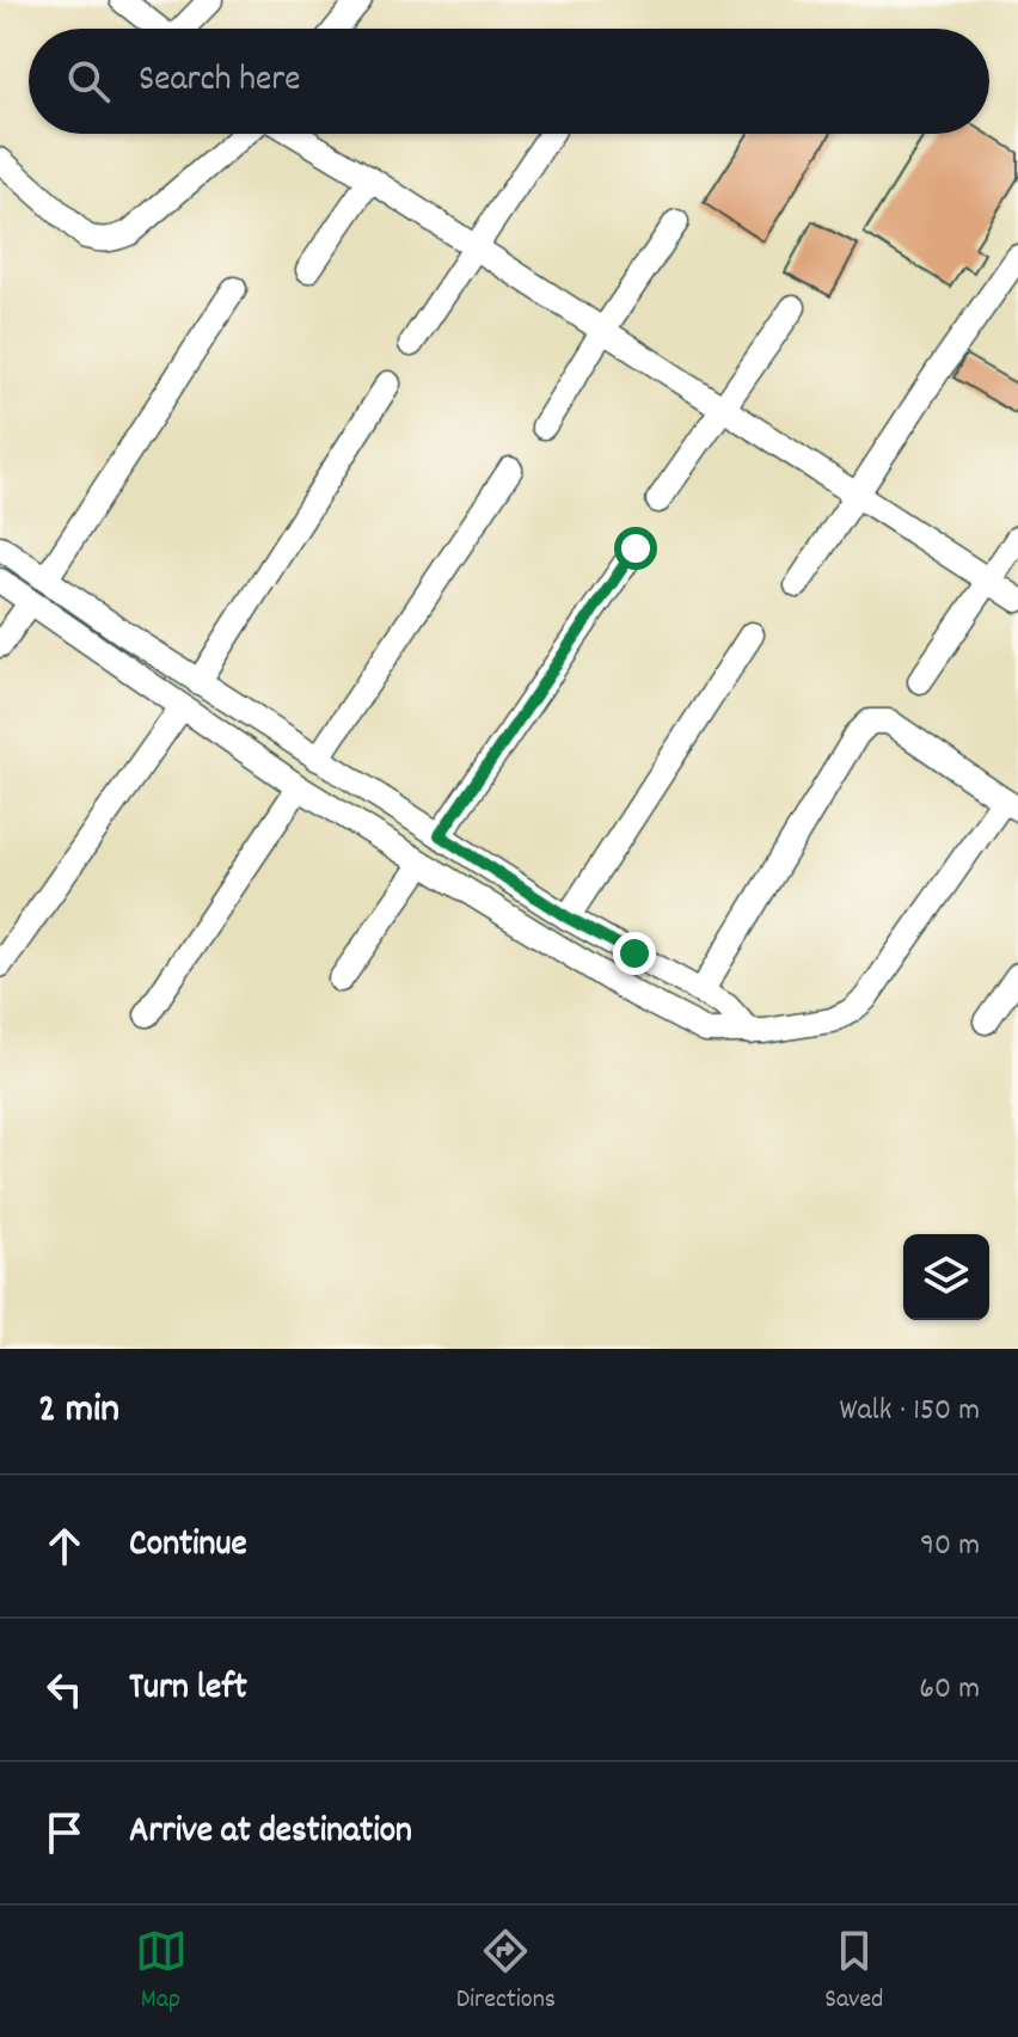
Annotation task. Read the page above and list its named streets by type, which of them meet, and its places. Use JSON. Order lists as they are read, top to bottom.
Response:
{
  "page": {
    "search": "Search here",
    "heading": ["2 min", "Walk · 150 m"],
    "list": [
      ["Continue", "90 m"],
      ["Turn left", "60 m"],
      "Arrive at destination"
    ],
    "nav": ["Map", "Directions", "Saved"]
  }
}
